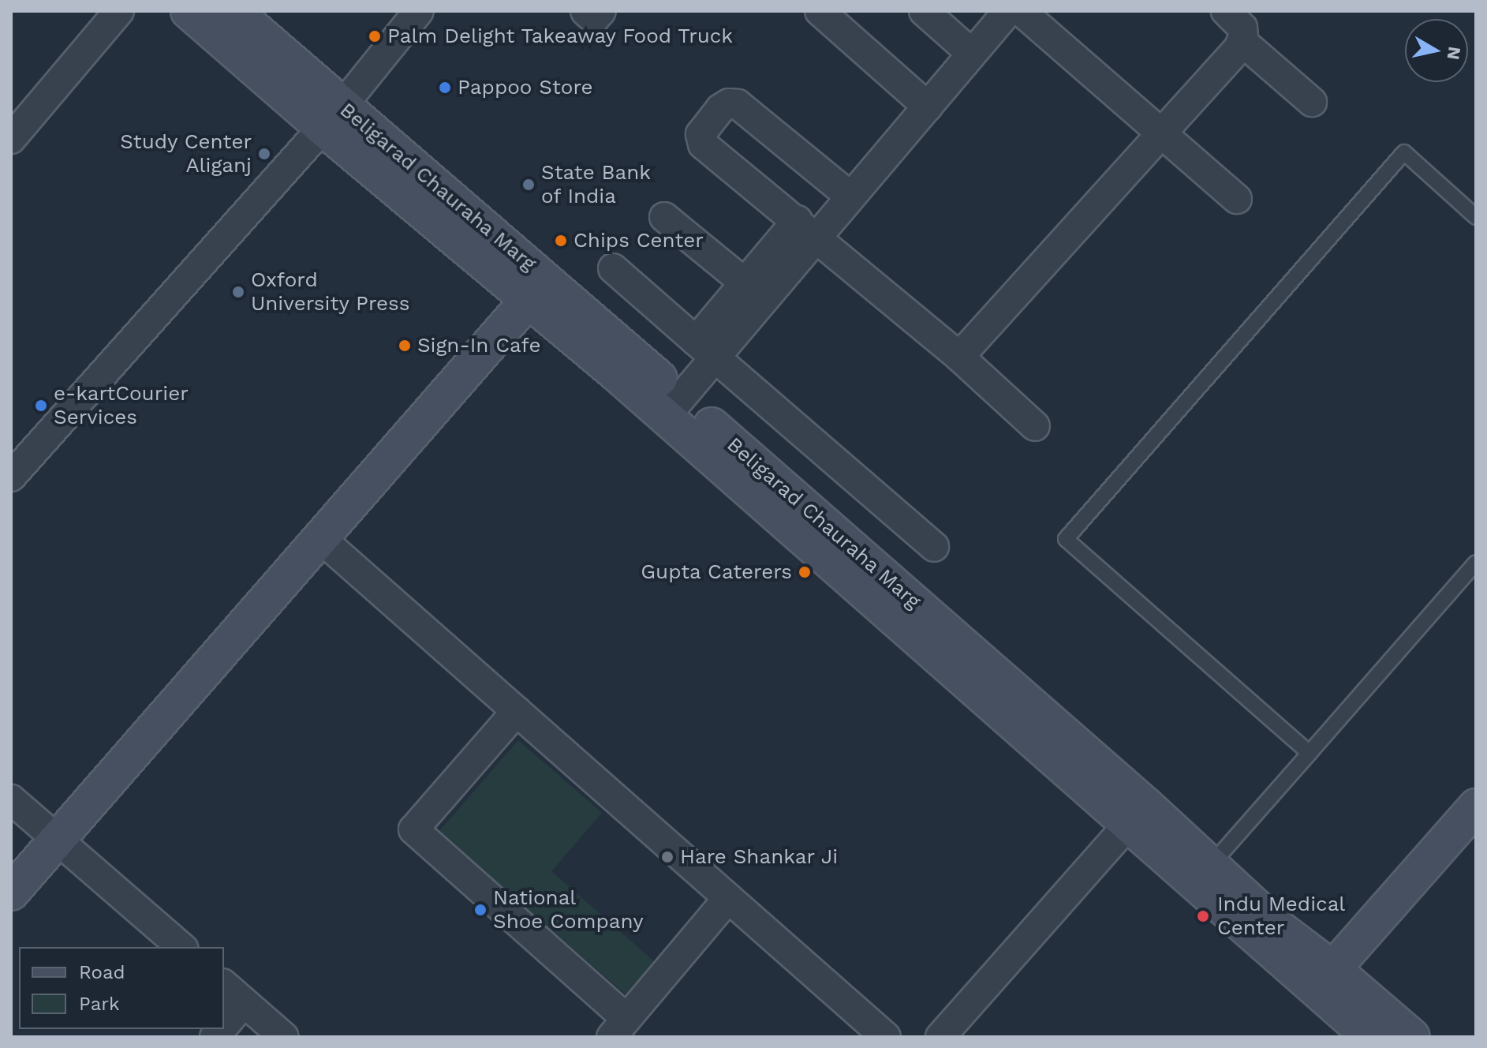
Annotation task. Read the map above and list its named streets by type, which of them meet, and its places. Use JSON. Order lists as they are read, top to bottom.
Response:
{
  "streets": {
    "street": ["Beligarad Chauraha Marg"]
  },
  "places": [
    "Palm Delight Takeaway Food Truck",
    "Pappoo Store",
    "Study Center Aliganj",
    "State Bank of India",
    "Chips Center",
    "Oxford University Press",
    "Sign-In Cafe",
    "e-kartCourier Services",
    "Gupta Caterers",
    "Hare Shankar Ji",
    "National Shoe Company",
    "Indu Medical Center"
  ],
  "legend": ["Road", "Park"],
  "north": "right"
}
